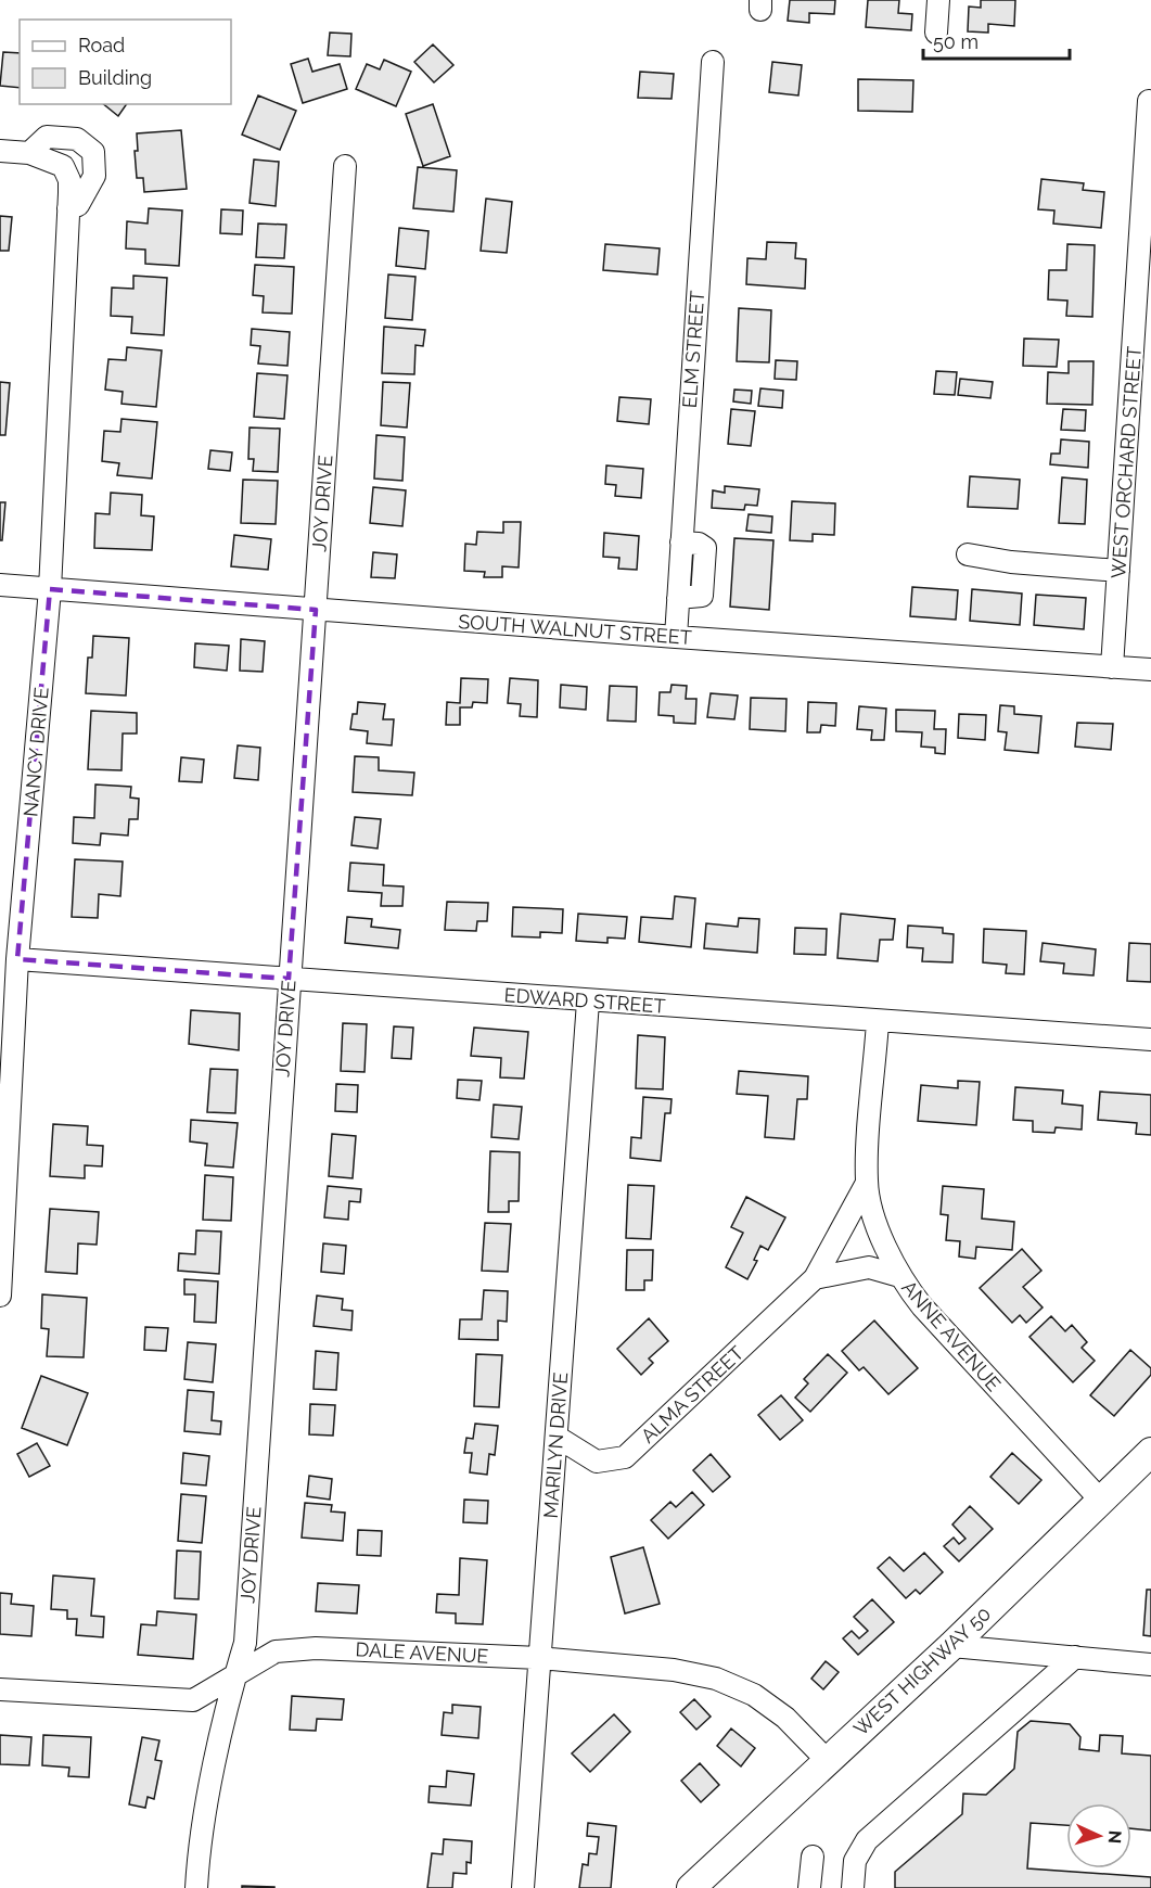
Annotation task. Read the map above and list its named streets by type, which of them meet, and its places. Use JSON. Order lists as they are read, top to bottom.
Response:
{
  "streets": {
    "main road": ["WEST HIGHWAY 50"],
    "street": [
      "ELM STREET",
      "WEST ORCHARD STREET",
      "JOY DRIVE",
      "SOUTH WALNUT STREET",
      "NANCY DRIVE",
      "EDWARD STREET",
      "ANNE AVENUE",
      "ALMA STREET",
      "MARILYN DRIVE",
      "DALE AVENUE"
    ]
  },
  "crossings": [
    ["ELM STREET", "SOUTH WALNUT STREET"],
    ["WEST ORCHARD STREET", "SOUTH WALNUT STREET"],
    ["JOY DRIVE", "SOUTH WALNUT STREET"],
    ["JOY DRIVE", "EDWARD STREET"],
    ["JOY DRIVE", "DALE AVENUE"],
    ["SOUTH WALNUT STREET", "NANCY DRIVE"],
    ["NANCY DRIVE", "EDWARD STREET"],
    ["EDWARD STREET", "ANNE AVENUE"],
    ["EDWARD STREET", "MARILYN DRIVE"],
    ["ANNE AVENUE", "ALMA STREET"],
    ["ANNE AVENUE", "WEST HIGHWAY 50"],
    ["ALMA STREET", "MARILYN DRIVE"],
    ["MARILYN DRIVE", "DALE AVENUE"],
    ["DALE AVENUE", "WEST HIGHWAY 50"]
  ],
  "legend": ["Road", "Building"],
  "scale_bar": "50 m",
  "north": "right"
}
